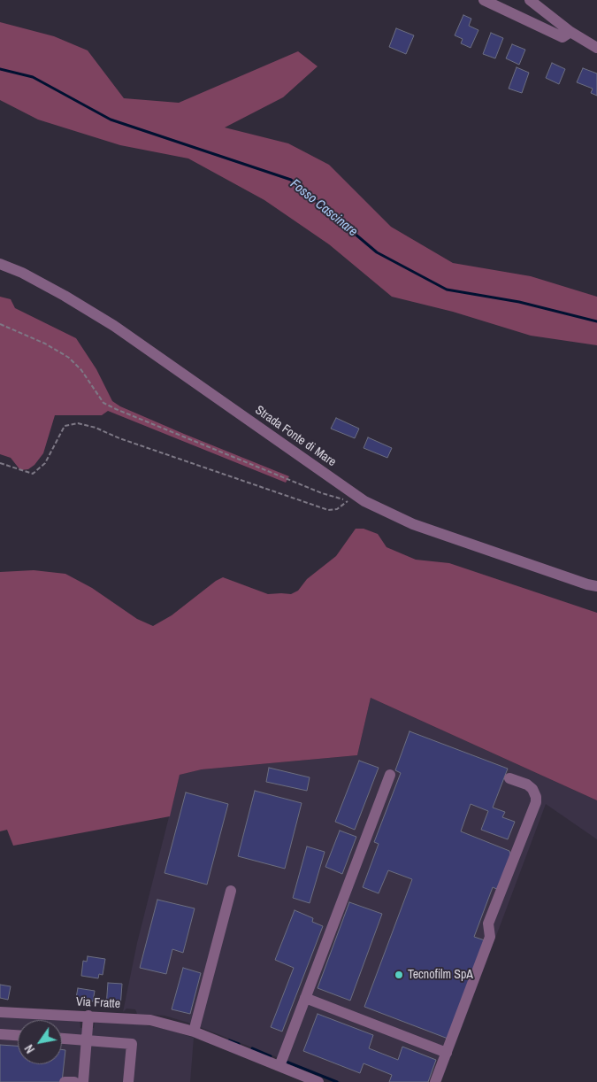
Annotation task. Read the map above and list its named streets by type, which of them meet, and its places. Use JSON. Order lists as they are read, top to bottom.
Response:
{
  "streets": {
    "street": ["Strada Fonte di Mare", "Via Fratte"]
  },
  "water": ["Fosso Cascinare"],
  "places": ["Tecnofilm SpA"],
  "north": "bottom left"
}
